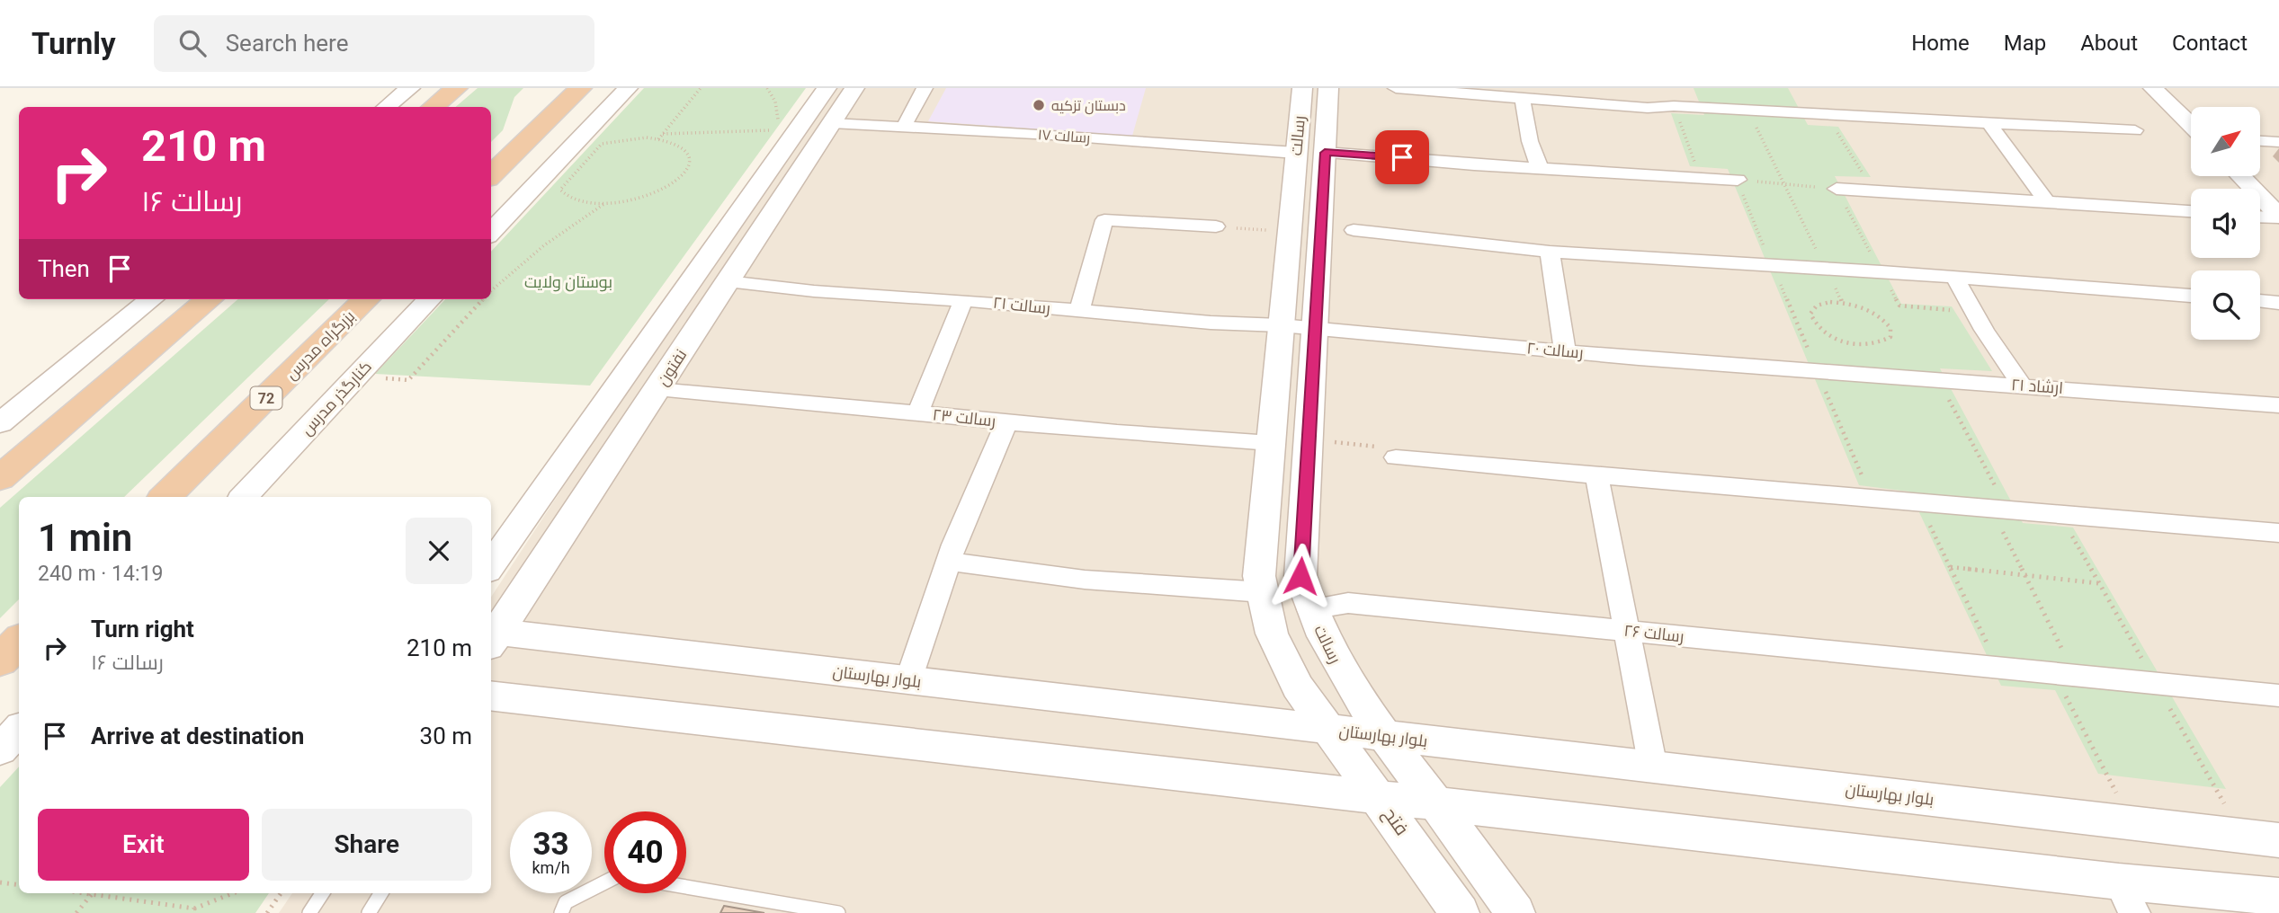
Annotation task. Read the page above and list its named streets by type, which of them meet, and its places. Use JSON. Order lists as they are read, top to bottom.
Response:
{
  "streets": {
    "highway": ["بزرگراه مدرس", "72"],
    "street": [
      "رسالت ۱۷",
      "رسالت",
      "رسالت ۲۱",
      "رسالت ٢٠",
      "نفتون",
      "ارشاد ۲۱",
      "کنارگذر مدرس",
      "رسالت ۲۳",
      "رسالت ۲۶",
      "بلوار بهارستان",
      "فتح"
    ]
  },
  "crossings": [
    ["رسالت ۱۷", "رسالت"],
    ["رسالت ۱۷", "نفتون"],
    ["رسالت", "رسالت ۲۱"],
    ["رسالت", "رسالت ٢٠"],
    ["رسالت", "رسالت ۲۳"],
    ["رسالت", "رسالت ۲۶"],
    ["رسالت", "بلوار بهارستان"],
    ["رسالت", "فتح"],
    ["رسالت ۲۱", "رسالت ٢٠"],
    ["رسالت ۲۱", "نفتون"],
    ["رسالت ٢٠", "ارشاد ۲۱"],
    ["نفتون", "رسالت ۲۳"],
    ["نفتون", "بلوار بهارستان"],
    ["بلوار بهارستان", "فتح"]
  ],
  "parks": ["بوستان ولایت"],
  "places": ["دبستان تزکیه"],
  "north": "top right",
  "page": {
    "header": "Turnly",
    "search": "Search here",
    "nav": [
      "Home",
      "Map",
      "About",
      "Contact"
    ],
    "turn": ["210 m", "رسالت ۱۶"],
    "then": "Then",
    "heading": ["1 min", "240 m · 14:19"],
    "list": [
      {
        "name": "Turn right",
        "note": "رسالت ۱۶",
        "value": "210 m"
      },
      {
        "name": "Arrive at destination",
        "value": "30 m"
      }
    ],
    "buttons": ["Exit", "Share"],
    "speed": "33 km/h",
    "limit": "40"
  }
}
